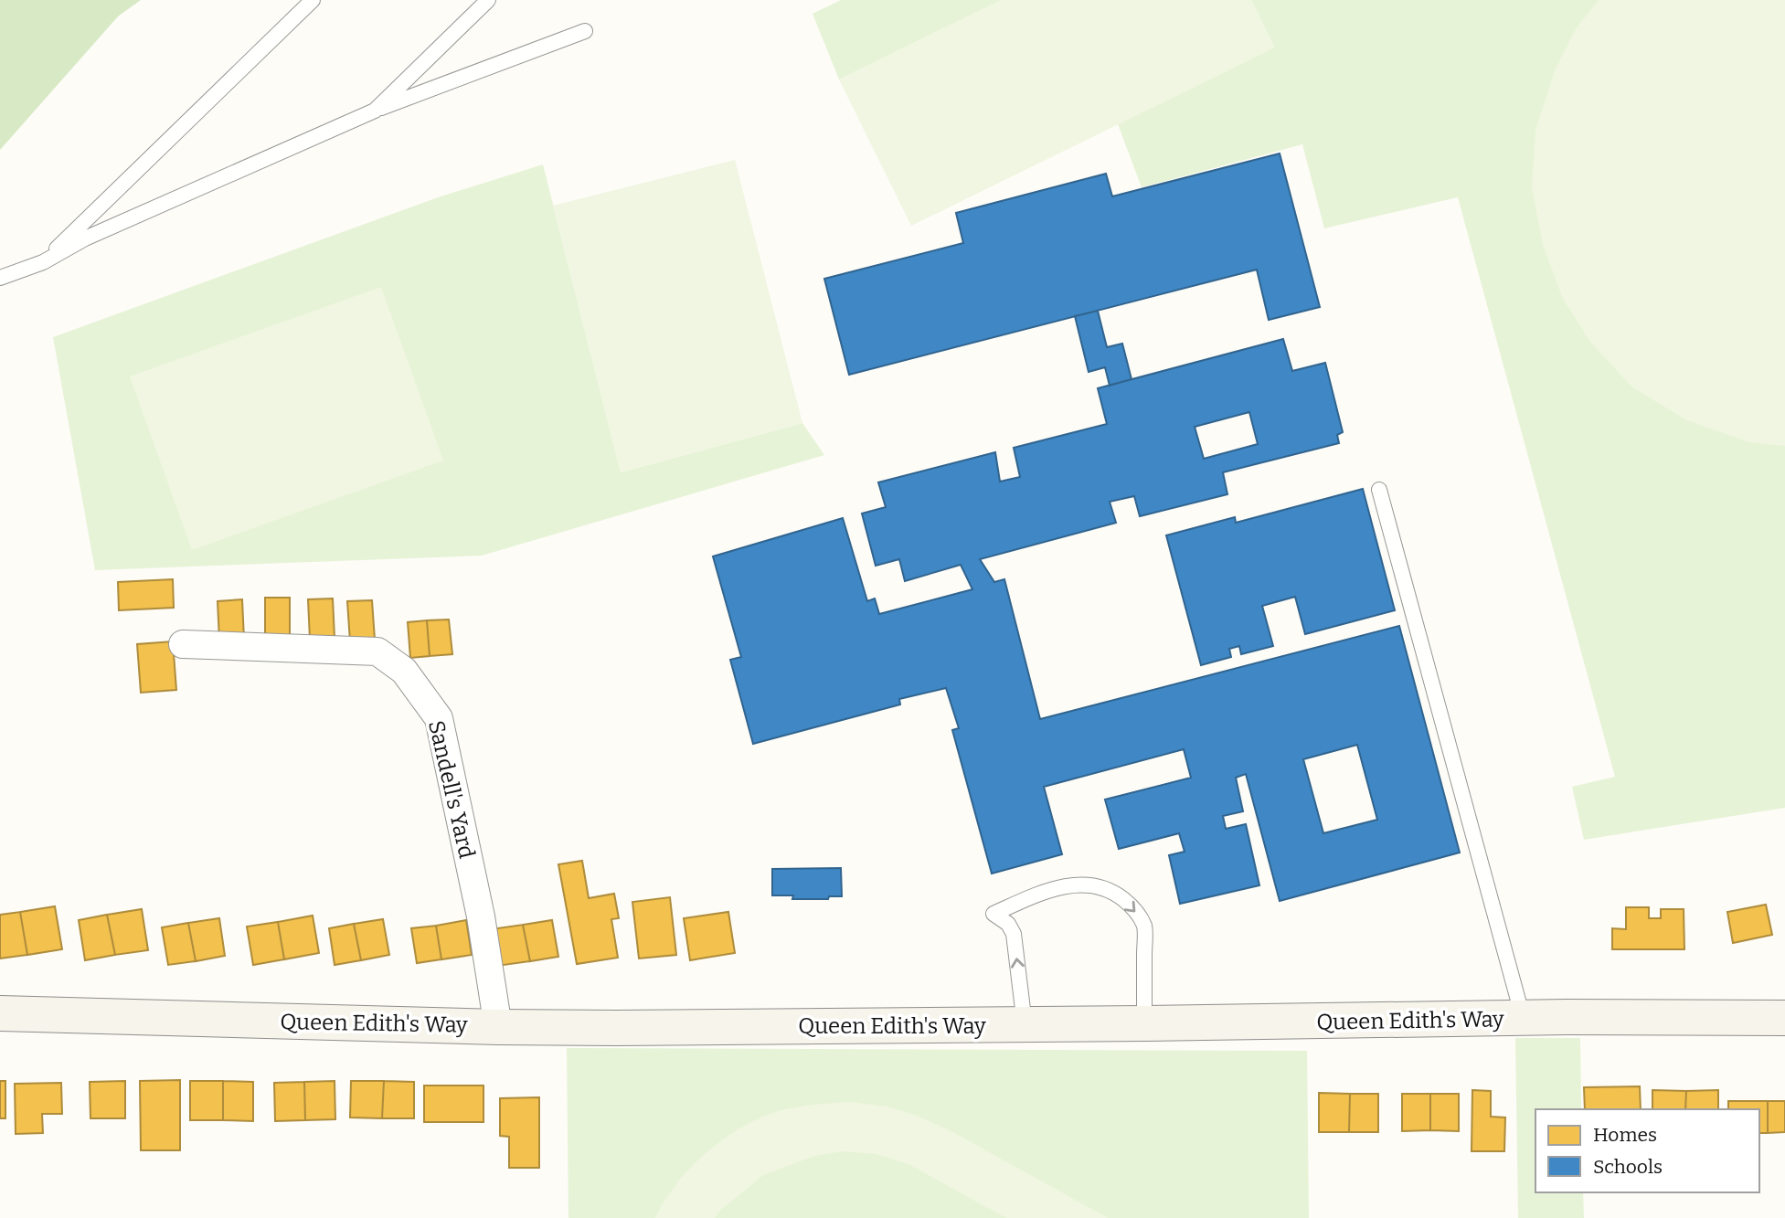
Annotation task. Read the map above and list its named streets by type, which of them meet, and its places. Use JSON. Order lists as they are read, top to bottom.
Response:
{
  "streets": {
    "street": ["Sandell's Yard", "Queen Edith's Way"]
  },
  "crossings": [
    ["Sandell's Yard", "Queen Edith's Way"]
  ],
  "legend": ["Homes", "Schools"]
}
